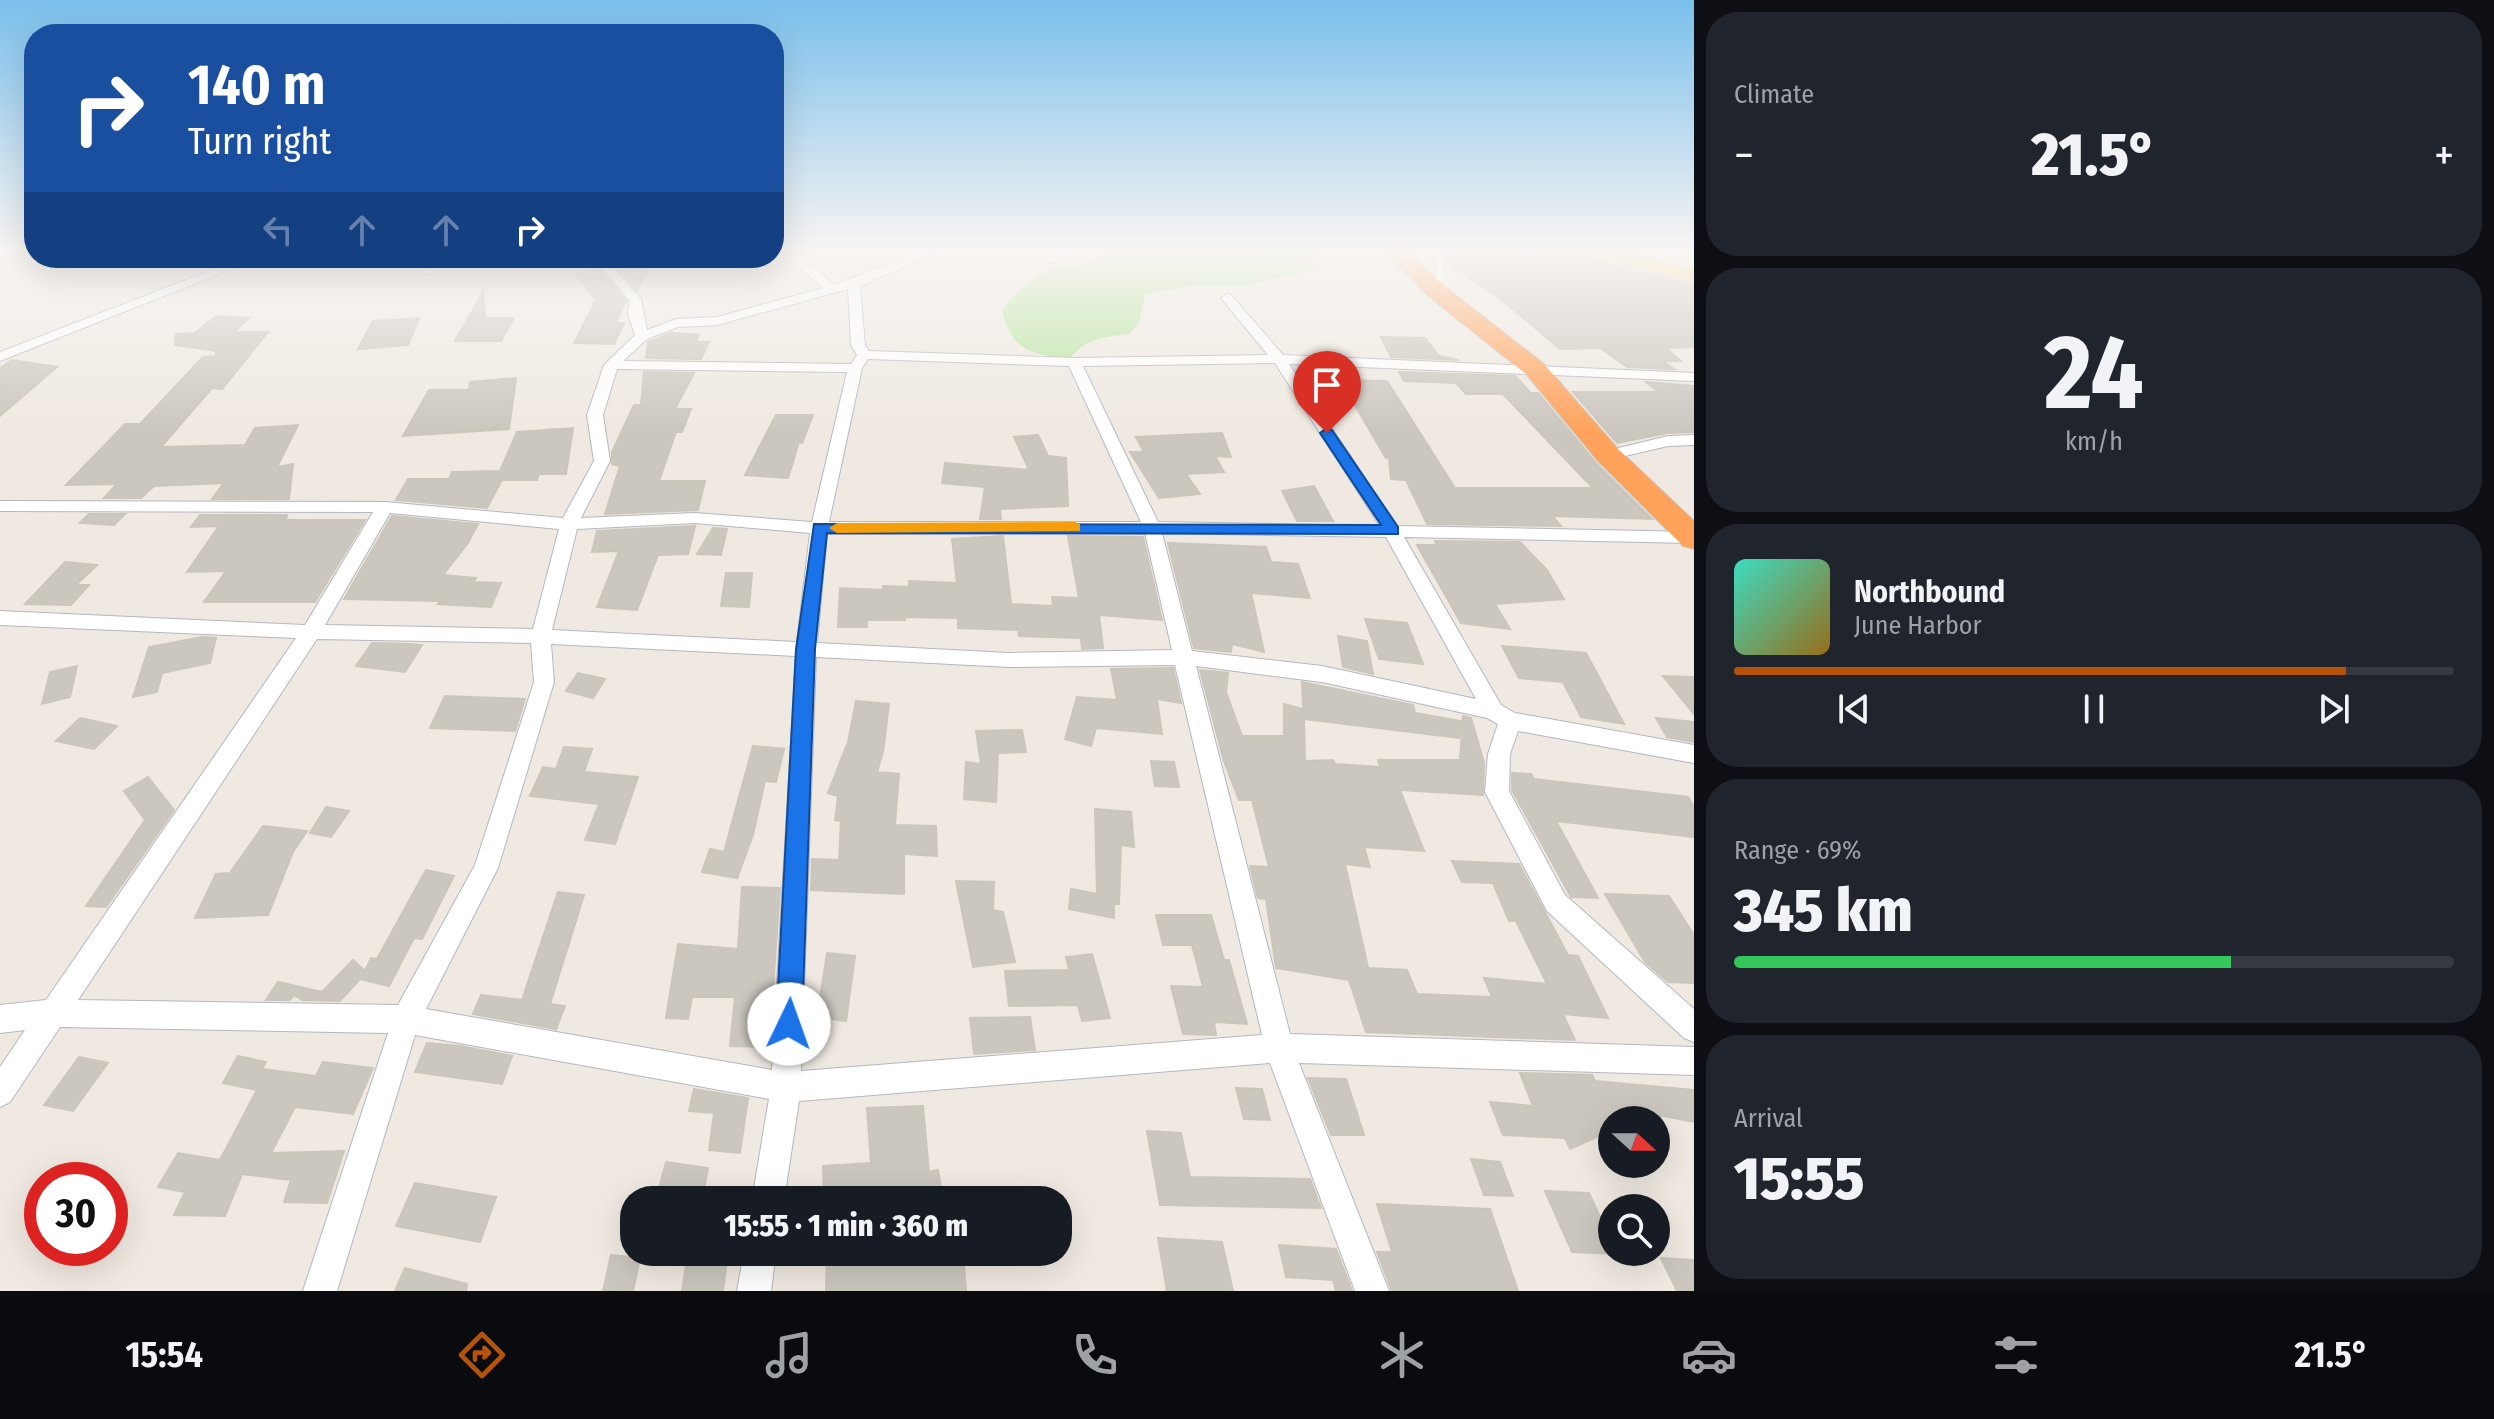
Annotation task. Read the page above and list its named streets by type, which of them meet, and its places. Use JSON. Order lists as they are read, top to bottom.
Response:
{
  "north": "right",
  "page": {
    "tile": [
      "Climate",
      ["24", "km/h"],
      ["Range · 69%", "345 km"],
      ["Arrival", "15:55"]
    ],
    "turn": ["140 m", "Turn right"],
    "heat": ["−", "21.5°", "+"],
    "song": ["Northbound", "June Harbor"],
    "limit": "30",
    "trip": "15:55 · 1 min · 360 m",
    "tabs": ["15:54", "21.5°"]
  }
}
